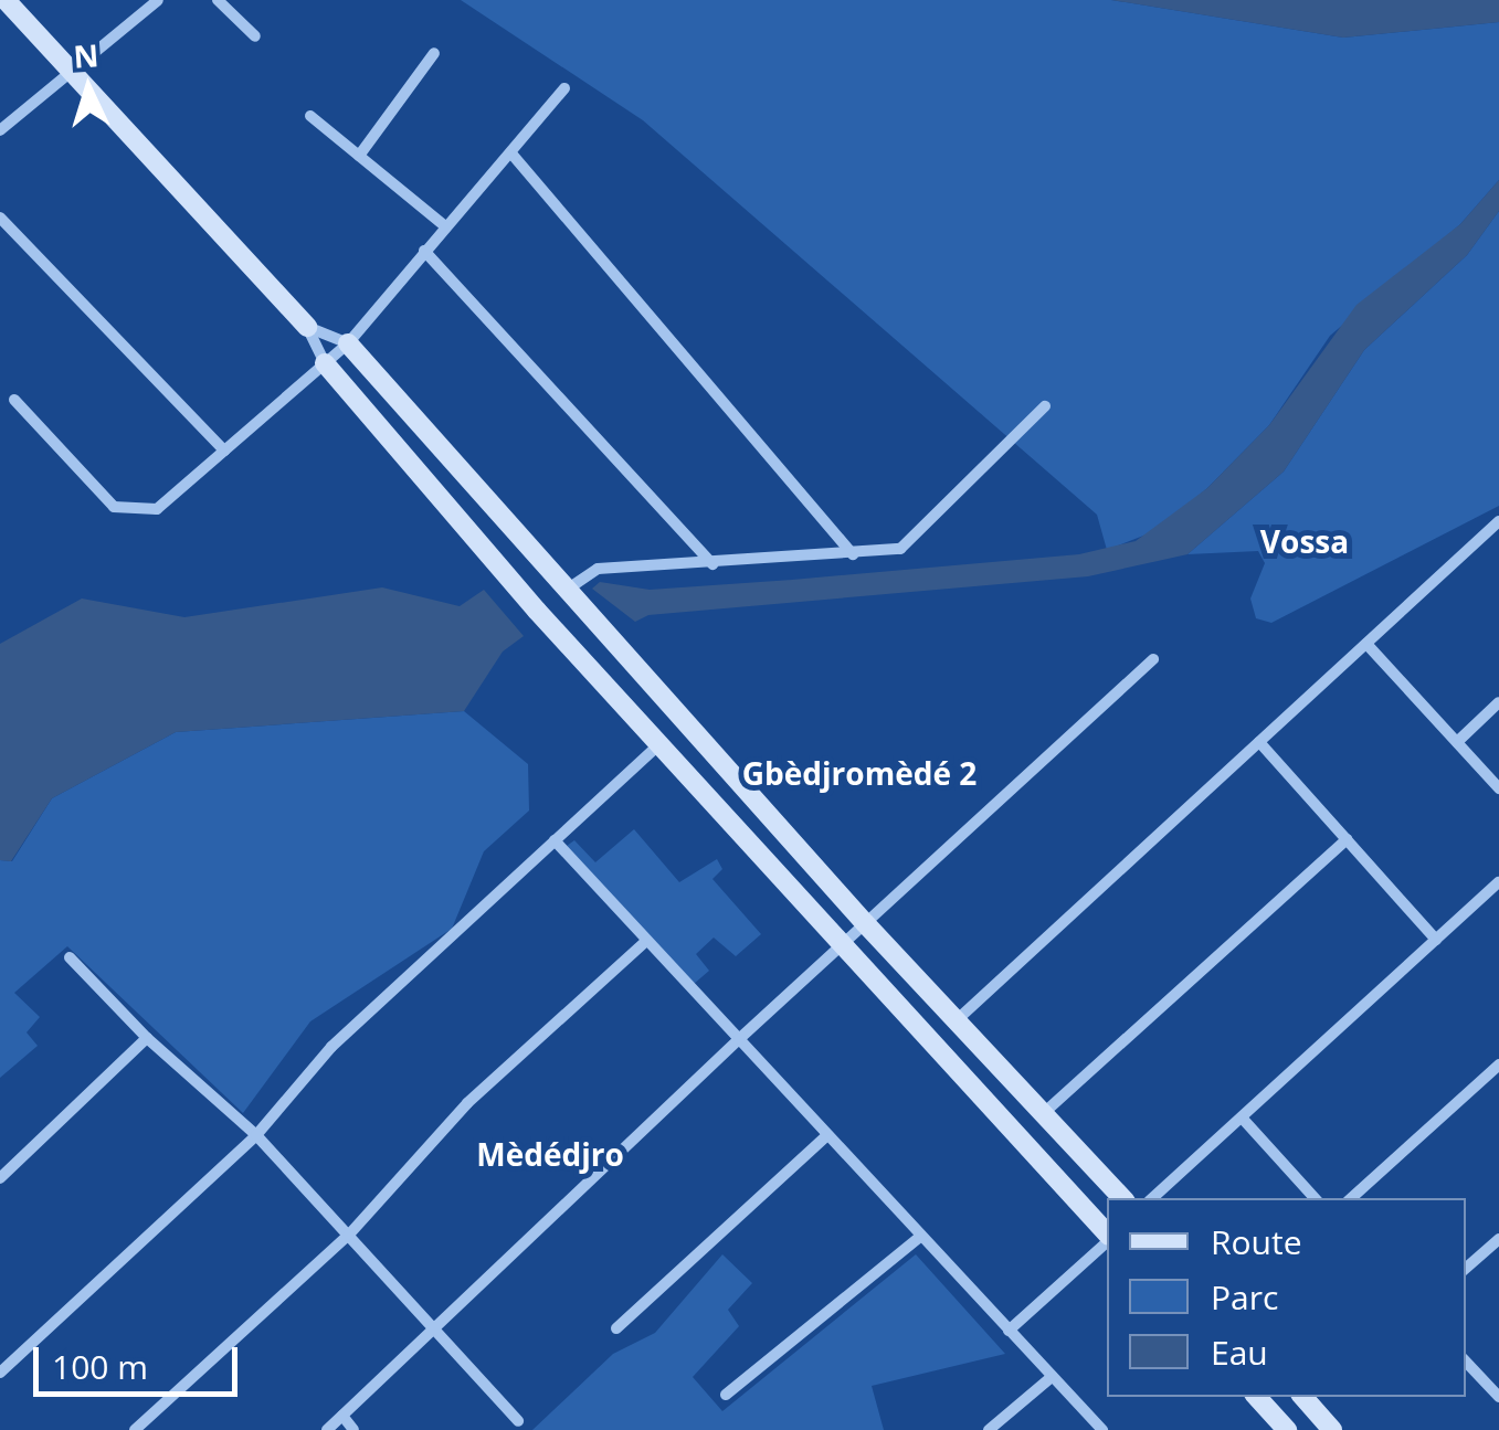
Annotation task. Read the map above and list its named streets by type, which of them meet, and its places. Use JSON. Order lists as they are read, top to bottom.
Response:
{
  "districts": ["Vossa", "Gbèdjromèdé 2", "Mèdédjro"],
  "legend": ["Route", "Parc", "Eau"],
  "scale_bar": "100 m",
  "north": "top"
}
